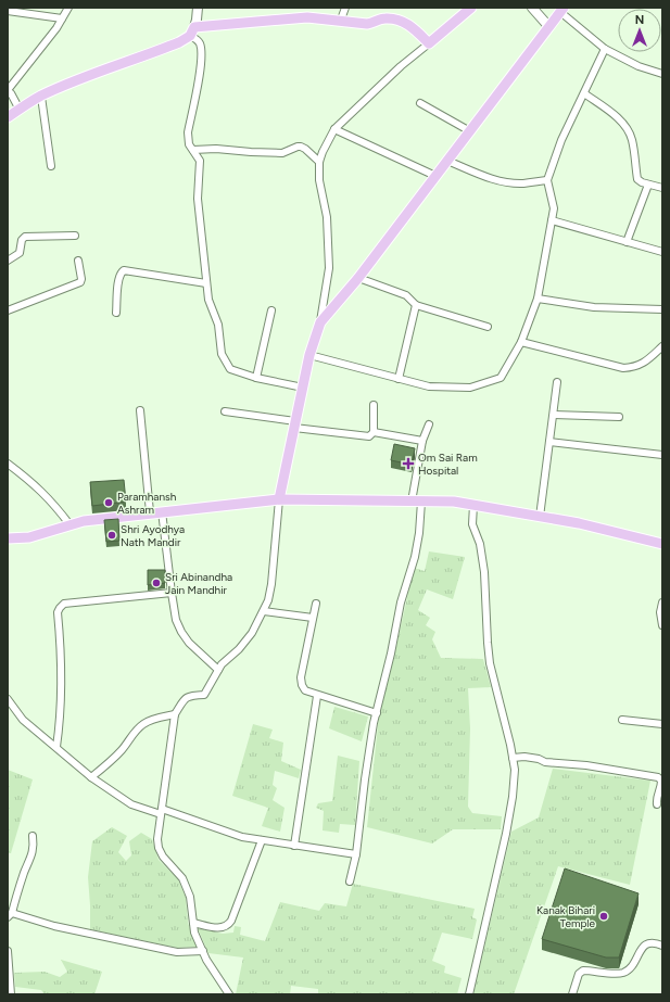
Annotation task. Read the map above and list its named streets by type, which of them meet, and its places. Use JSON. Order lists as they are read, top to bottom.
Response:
{
  "places": {
    "health": ["Om Sai Ram Hospital"],
    "other": [
      "Paramhansh Ashram",
      "Shri Ayodhya Nath Mandir",
      "Sri Abinandha Jain Mandhir",
      "Kanak Bihari Temple"
    ]
  },
  "north": "top"
}
